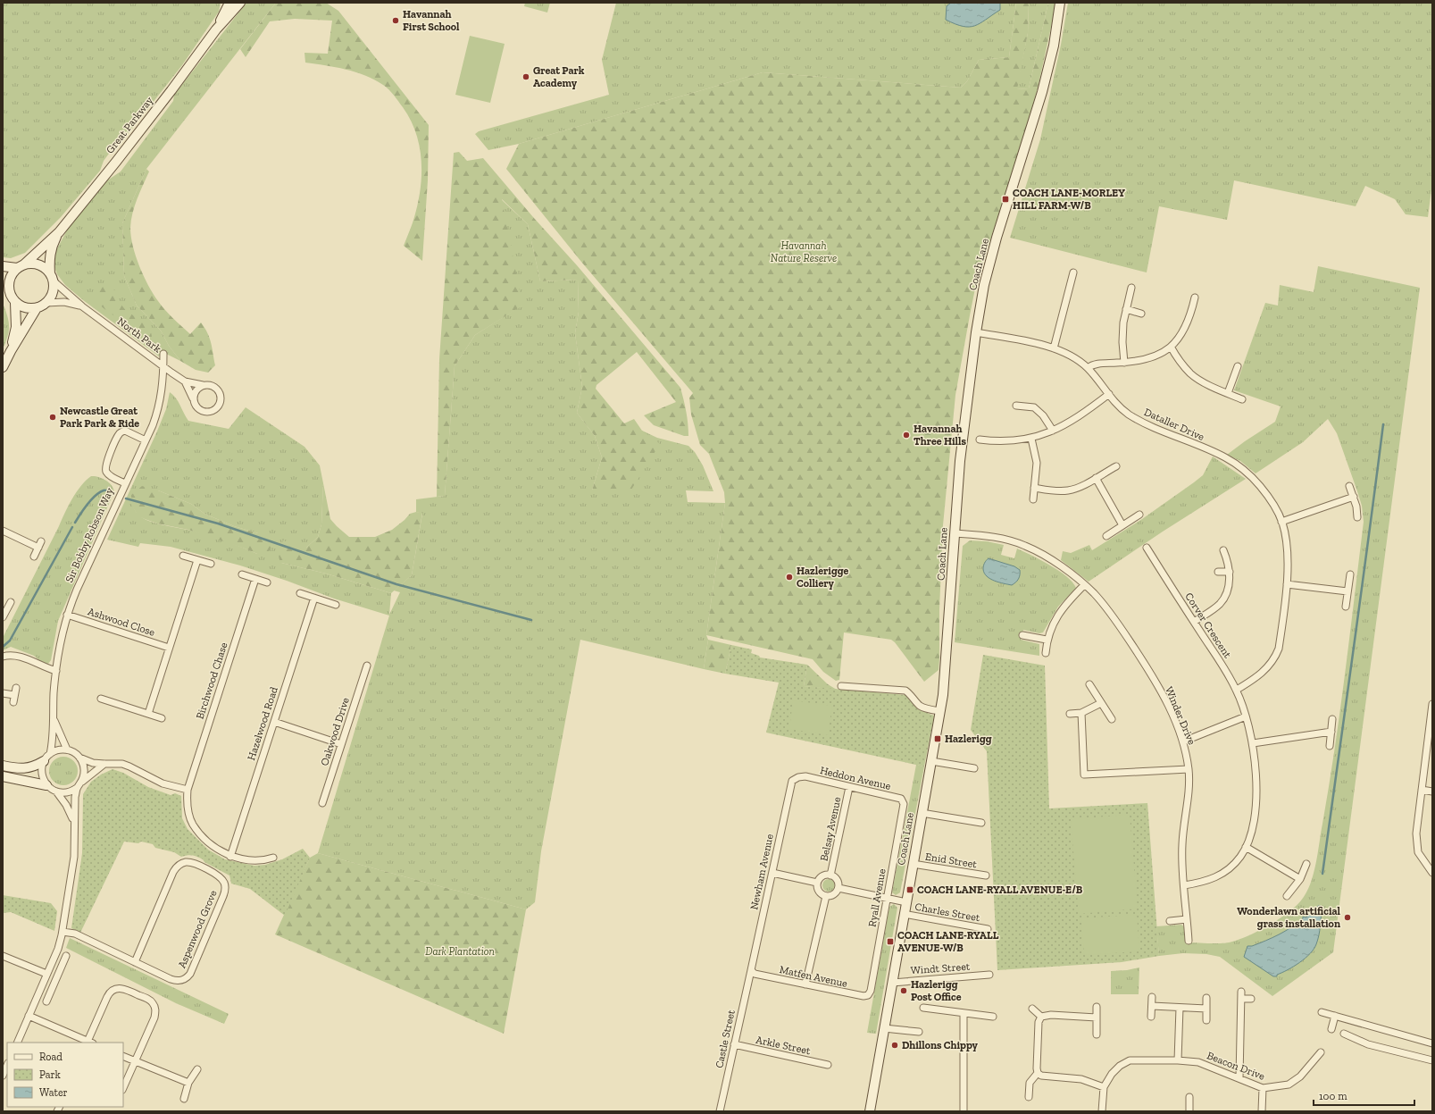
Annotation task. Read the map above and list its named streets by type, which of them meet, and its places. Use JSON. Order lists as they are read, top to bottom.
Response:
{
  "streets": {
    "street": [
      "Great Parkway",
      "Coach Lane",
      "North Park",
      "Dataller Drive",
      "Sir Bobby Robson Way",
      "Ashwood Close",
      "Corver Crescent",
      "Birchwood Chase",
      "Winder Drive",
      "Hazelwood Road",
      "Oakwood Drive",
      "Heddon Avenue",
      "Belsay Avenue",
      "Enid Street",
      "Newham Avenue",
      "Ryall Avenue",
      "Charles Street",
      "Aspenwood Grove",
      "Windt Street",
      "Matfen Avenue",
      "Castle Street",
      "Arkle Street",
      "Beacon Drive"
    ]
  },
  "crossings": [
    ["Great Parkway", "North Park"],
    ["Coach Lane", "Dataller Drive"],
    ["Coach Lane", "Winder Drive"],
    ["Coach Lane", "Enid Street"],
    ["Coach Lane", "Charles Street"],
    ["Coach Lane", "Windt Street"],
    ["North Park", "Sir Bobby Robson Way"],
    ["Dataller Drive", "Corver Crescent"],
    ["Sir Bobby Robson Way", "Ashwood Close"],
    ["Corver Crescent", "Winder Drive"],
    ["Heddon Avenue", "Belsay Avenue"],
    ["Heddon Avenue", "Newham Avenue"],
    ["Heddon Avenue", "Ryall Avenue"],
    ["Newham Avenue", "Matfen Avenue"],
    ["Newham Avenue", "Castle Street"],
    ["Ryall Avenue", "Matfen Avenue"],
    ["Matfen Avenue", "Castle Street"],
    ["Castle Street", "Arkle Street"]
  ],
  "parks": ["Havannah Nature Reserve", "Dark Plantation"],
  "places": {
    "other": [
      "Havannah First School",
      "Great Park Academy",
      "Newcastle Great Park Park & Ride",
      "Havannah Three Hills",
      "Hazlerigge Colliery",
      "Wonderlawn artificial grass installation",
      "Hazlerigg Post Office",
      "Dhillons Chippy"
    ],
    "transit": [
      "COACH LANE-MORLEY HILL FARM-W/B",
      "Hazlerigg",
      "COACH LANE-RYALL AVENUE-E/B",
      "COACH LANE-RYALL AVENUE-W/B"
    ]
  },
  "legend": ["Road", "Park", "Water"],
  "scale_bar": "100 m"
}
